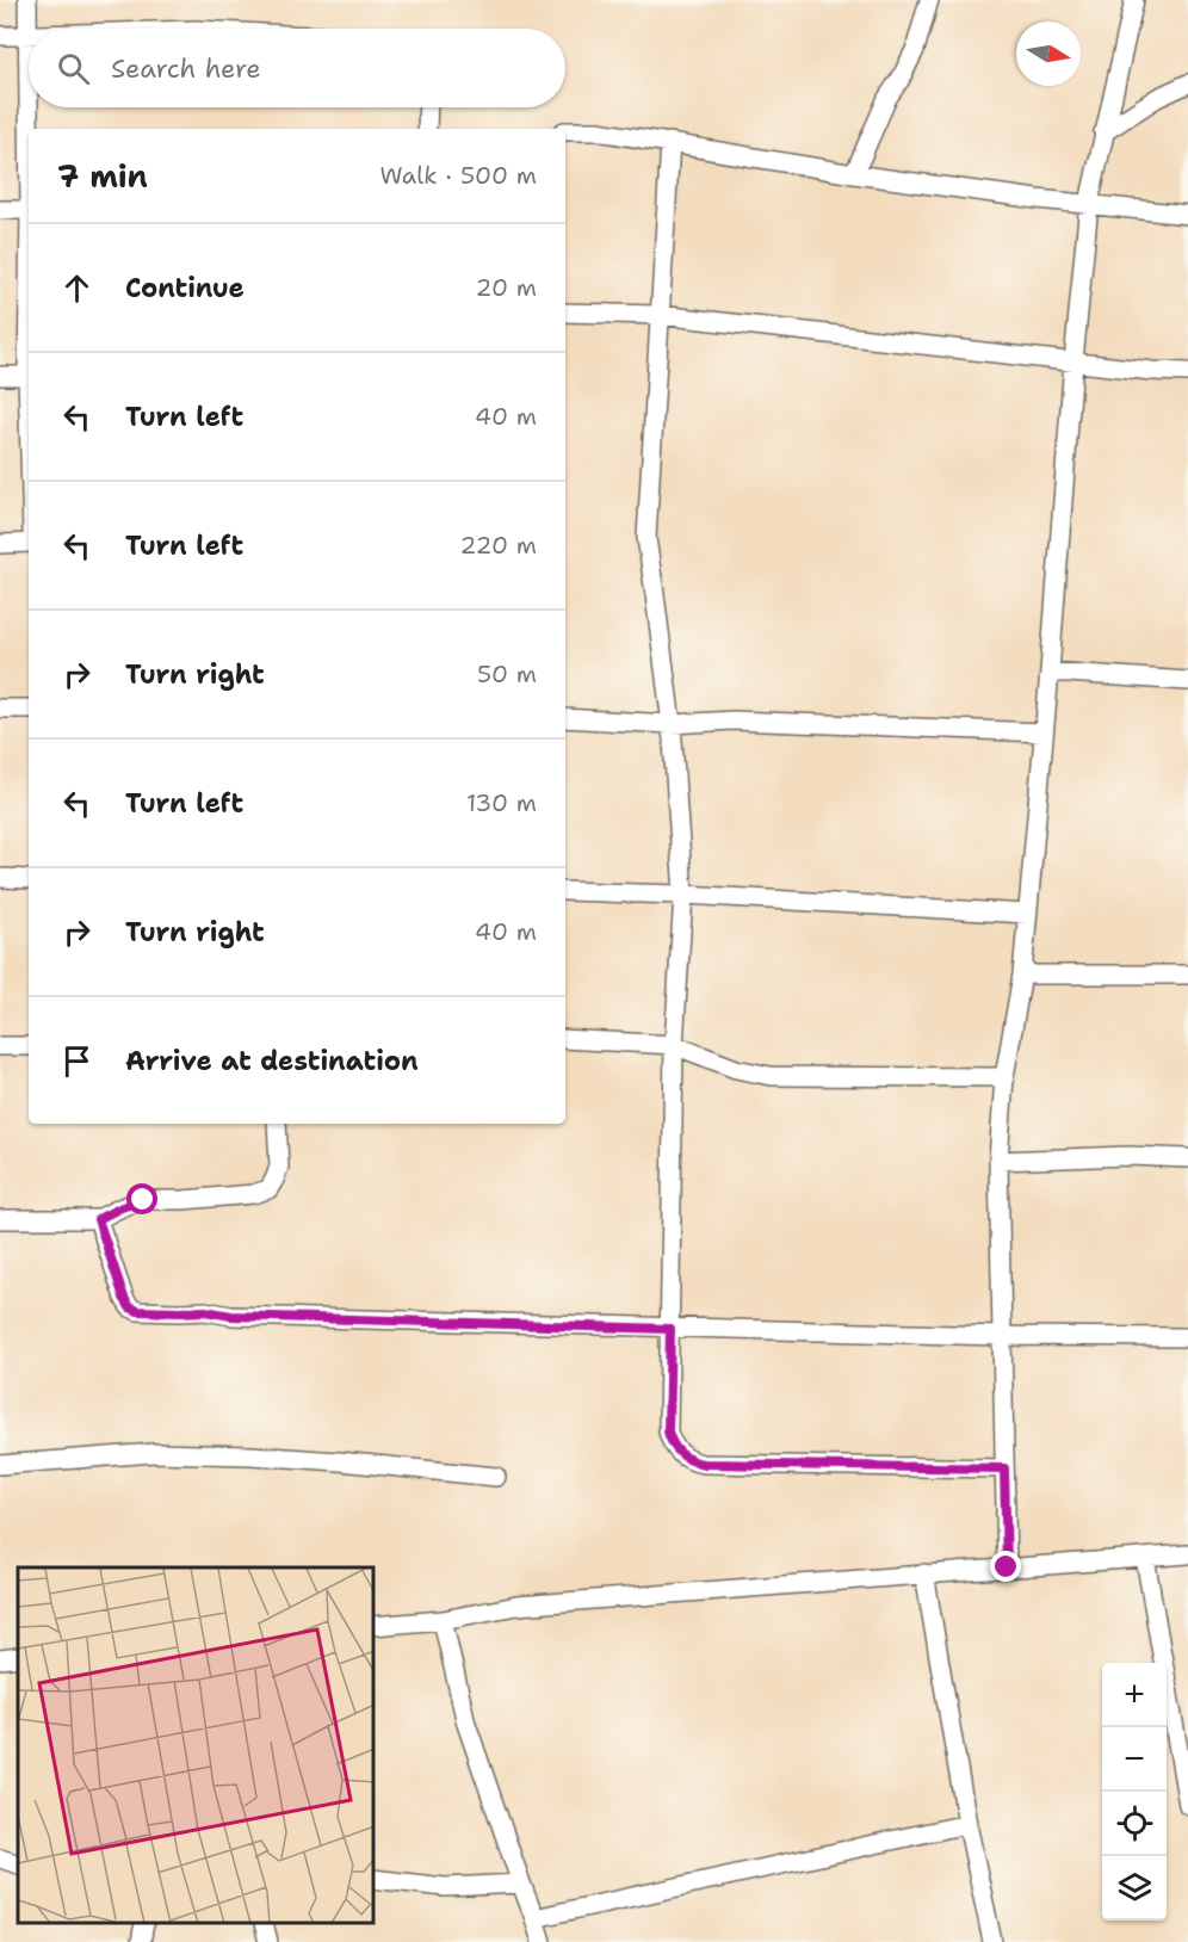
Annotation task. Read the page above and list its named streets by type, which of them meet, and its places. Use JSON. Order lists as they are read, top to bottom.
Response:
{
  "north": "right",
  "page": {
    "search": "Search here",
    "heading": ["7 min", "Walk · 500 m"],
    "list": [
      ["Continue", "20 m"],
      ["Turn left", "40 m"],
      ["Turn left", "220 m"],
      ["Turn right", "50 m"],
      ["Turn left", "130 m"],
      ["Turn right", "40 m"],
      "Arrive at destination"
    ],
    "map_buttons": ["+", "−"]
  }
}
